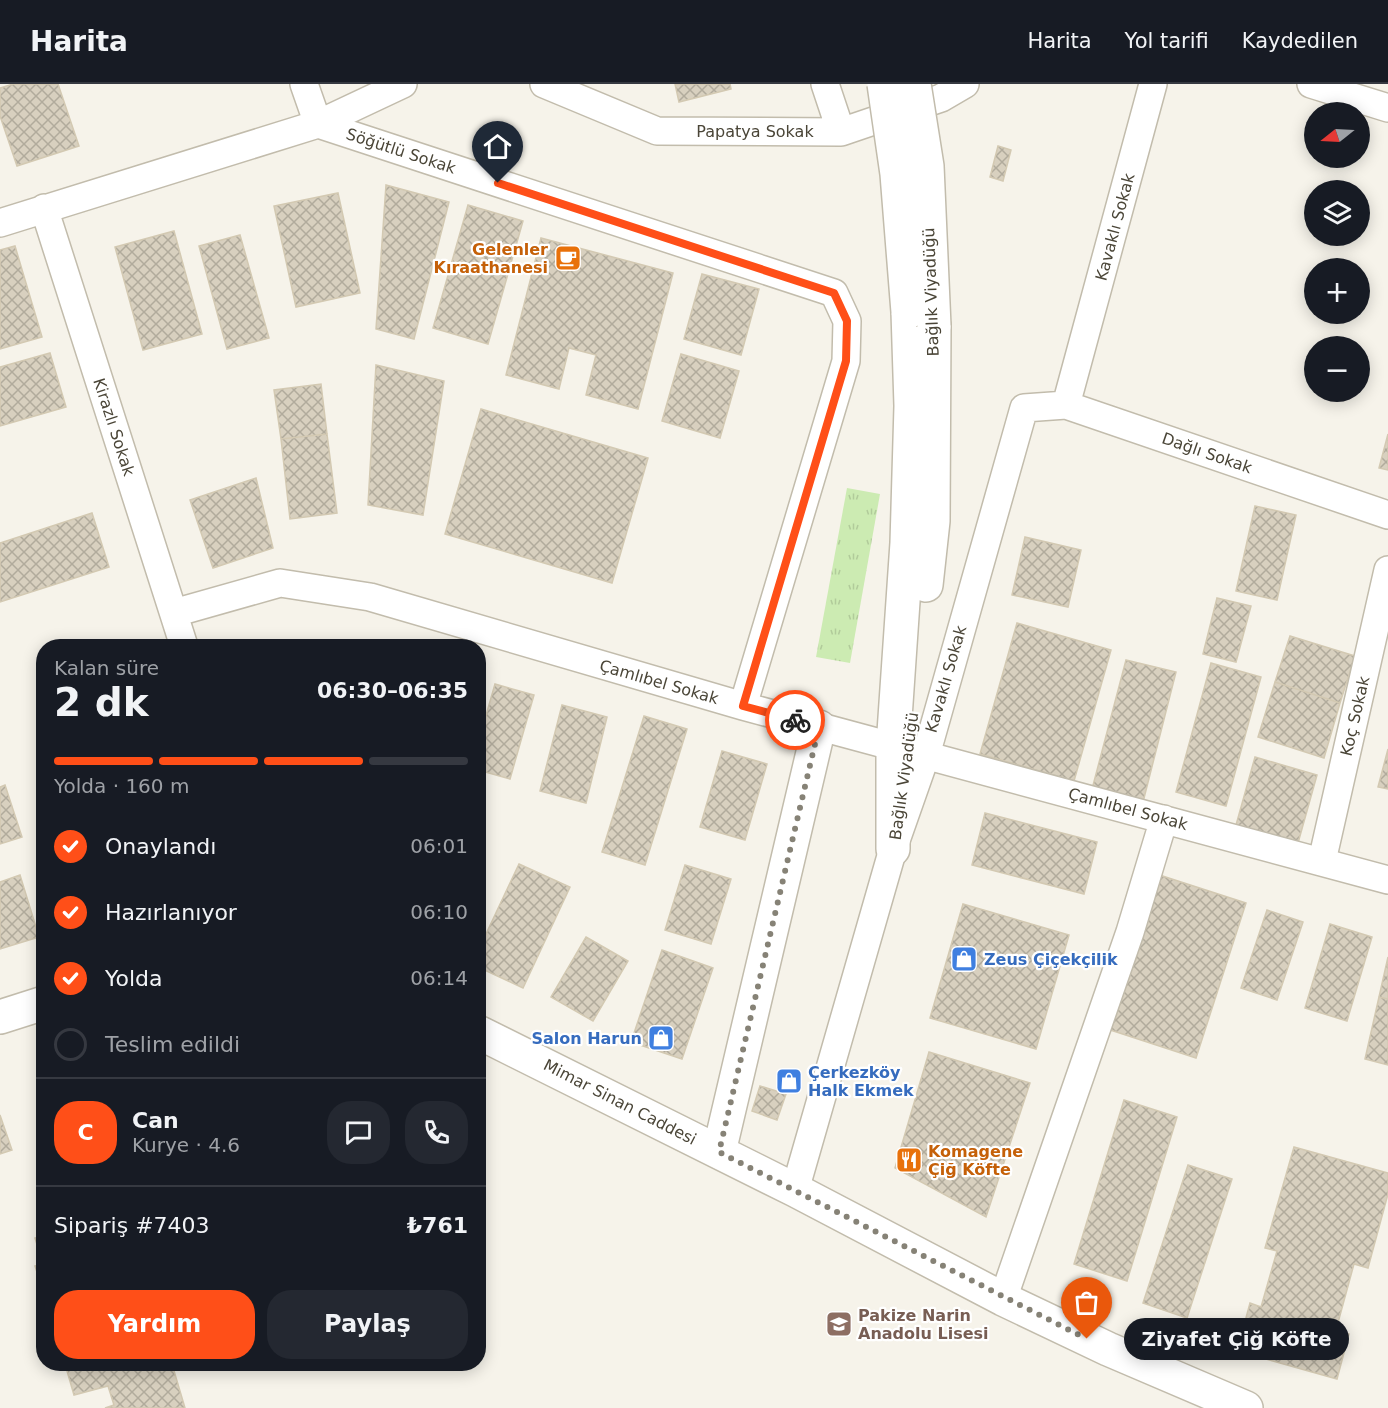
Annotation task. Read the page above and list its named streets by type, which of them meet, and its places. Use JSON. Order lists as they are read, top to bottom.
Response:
{
  "streets": {
    "street": [
      "Papatya Sokak",
      "Söğütlü Sokak",
      "Kavaklı Sokak",
      "Bağlık Viyadüğü",
      "Kirazlı Sokak",
      "Dağlı Sokak",
      "Çamlıbel Sokak",
      "Koç Sokak",
      "Mimar Sinan Caddesi"
    ]
  },
  "crossings": [
    ["Söğütlü Sokak", "Çamlıbel Sokak"],
    ["Kavaklı Sokak", "Bağlık Viyadüğü"],
    ["Kavaklı Sokak", "Dağlı Sokak"],
    ["Kavaklı Sokak", "Çamlıbel Sokak"],
    ["Bağlık Viyadüğü", "Çamlıbel Sokak"],
    ["Kirazlı Sokak", "Çamlıbel Sokak"],
    ["Çamlıbel Sokak", "Koç Sokak"]
  ],
  "places": {
    "cafe": ["Gelenler Kıraathanesi"],
    "shop": ["Zeus Çiçekçilik", "Salon Harun", "Çerkezköy Halk Ekmek"],
    "restaurant": ["Komagene Çiğ Köfte"],
    "school or university": ["Pakize Narin Anadolu Lisesi"],
    "other": ["Ziyafet Çiğ Köfte"]
  },
  "north": "left",
  "page": {
    "header": "Harita",
    "nav": ["Harita", "Yol tarifi", "Kaydedilen"],
    "map_buttons": ["+", "−"],
    "heading": ["2 dk", "Kalan süre", "06:30–06:35"],
    "panel": [
      "Can",
      "Kurye · 4.6",
      "Sipariş #7403",
      "₺761"
    ],
    "bar": "Yolda · 160 m",
    "list": [
      ["Onaylandı", "06:01"],
      ["Hazırlanıyor", "06:10"],
      ["Yolda", "06:14"],
      "Teslim edildi"
    ],
    "round": "C",
    "buttons": ["Yardım", "Paylaş"],
    "bubble": "Ziyafet Çiğ Köfte"
  }
}
